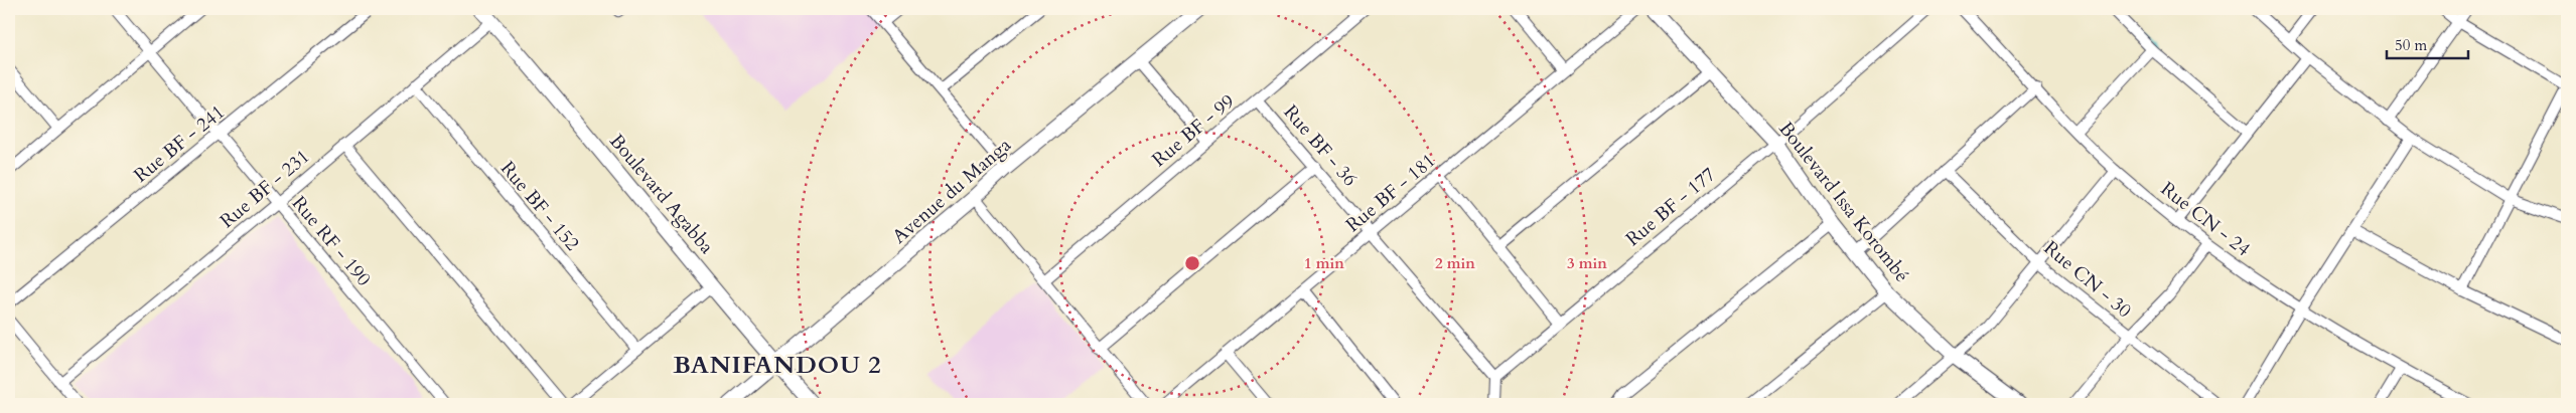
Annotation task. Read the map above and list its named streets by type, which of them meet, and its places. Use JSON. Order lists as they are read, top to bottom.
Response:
{
  "streets": {
    "street": [
      "Rue BF - 99",
      "Rue BF - 241",
      "Rue BF - 36",
      "Rue BF - 231",
      "Avenue du Manga",
      "Rue BF - 181",
      "Boulevard Agabba",
      "Boulevard Issa Korombé",
      "Rue BF - 152",
      "Rue BF - 177",
      "Rue CN - 24",
      "Rue RF - 190",
      "Rue CN - 30"
    ]
  },
  "crossings": [
    ["Rue BF - 99", "Rue BF - 36"],
    ["Rue BF - 241", "Rue RF - 190"],
    ["Rue BF - 36", "Rue BF - 181"],
    ["Rue BF - 36", "Rue BF - 177"],
    ["Rue BF - 231", "Boulevard Agabba"],
    ["Rue BF - 231", "Rue BF - 152"],
    ["Rue BF - 231", "Rue RF - 190"],
    ["Avenue du Manga", "Boulevard Agabba"],
    ["Boulevard Issa Korombé", "Rue BF - 177"]
  ],
  "districts": ["BANIFANDOU 2"],
  "scale_bar": "50 m",
  "rings": ["1 min", "2 min", "3 min"]
}
